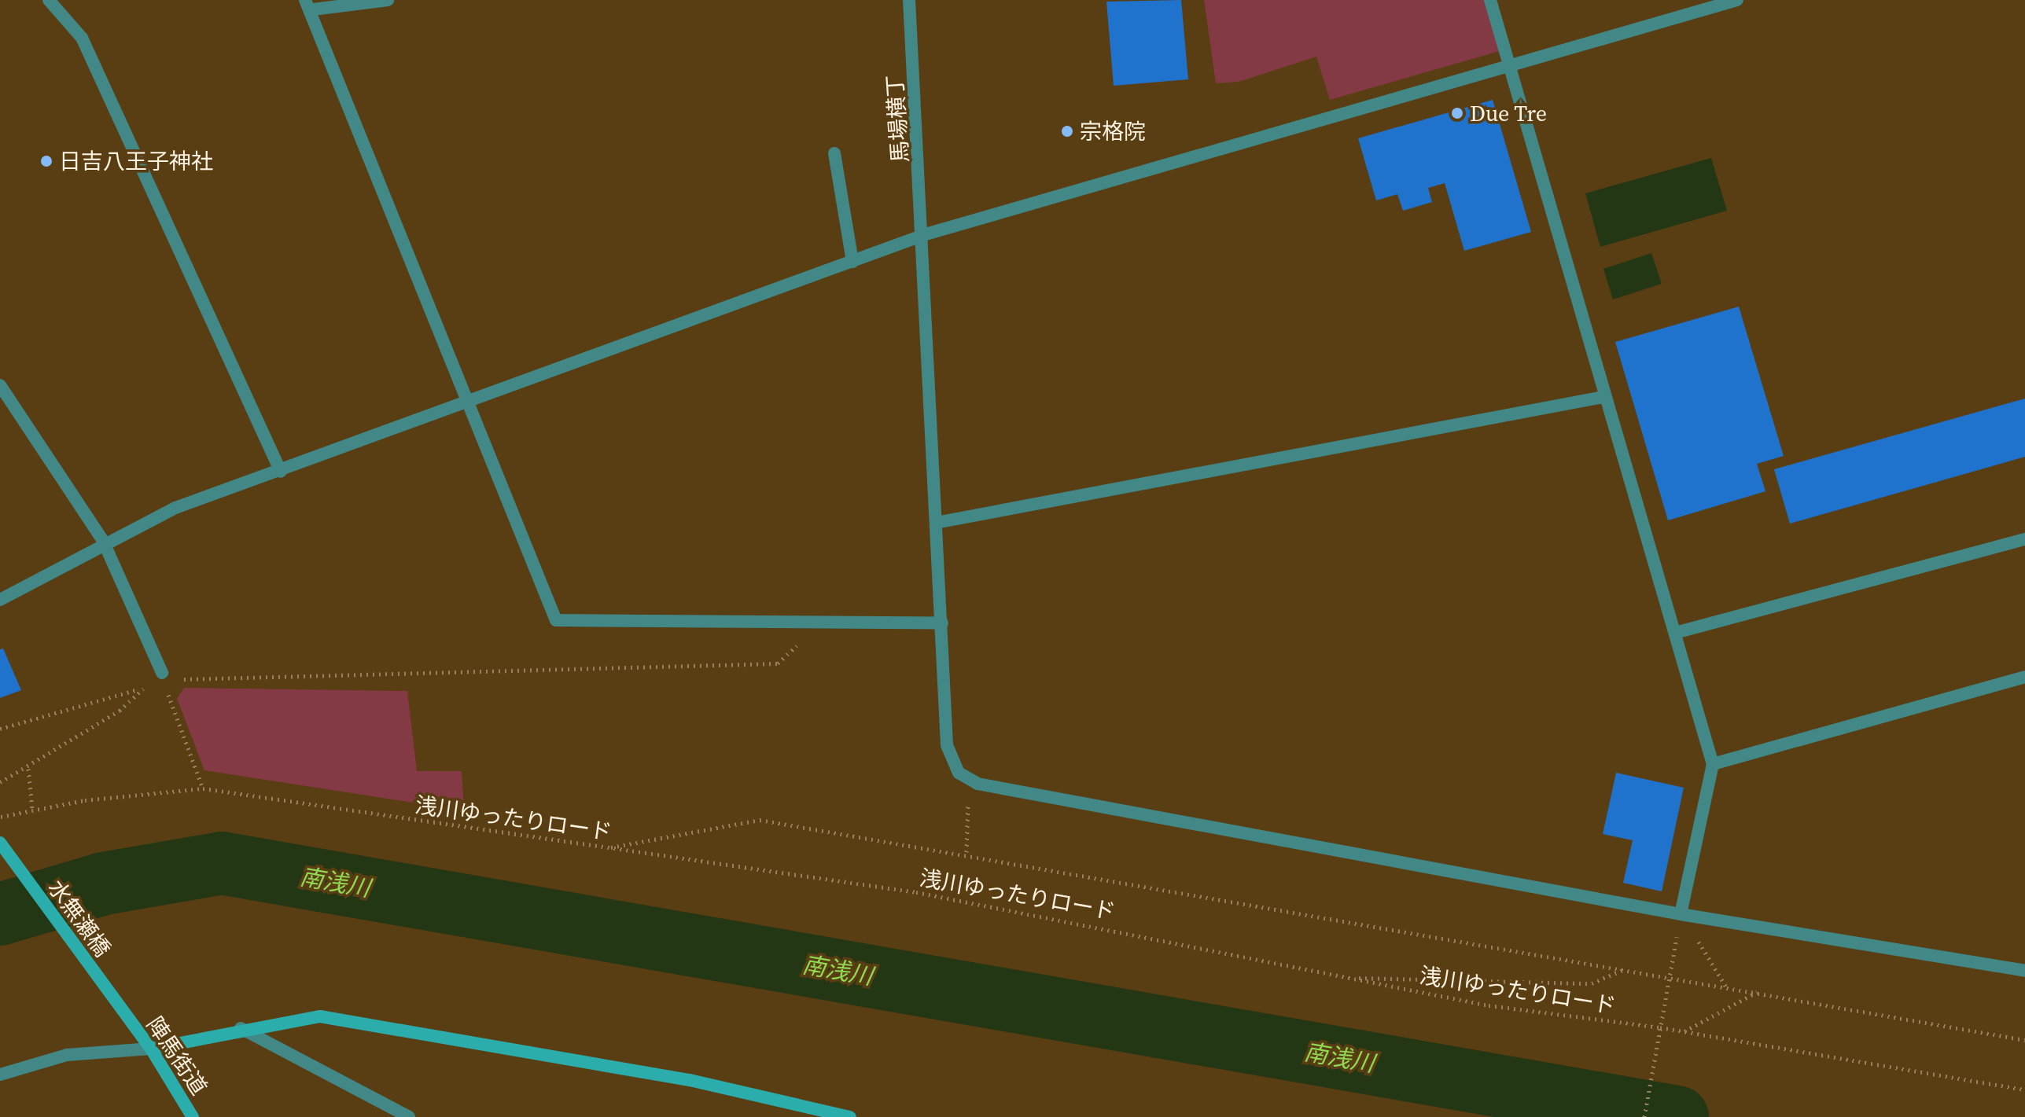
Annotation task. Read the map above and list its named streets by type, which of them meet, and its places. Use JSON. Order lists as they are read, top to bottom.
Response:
{
  "streets": {
    "street": ["馬場横丁", "水無瀬橋", "陣馬街道"],
    "path": ["浅川ゆったりロード"]
  },
  "crossings": [
    ["水無瀬橋", "陣馬街道"]
  ],
  "water": ["南浅川"],
  "places": ["Due Tre", "宗格院", "日吉八王子神社"]
}
